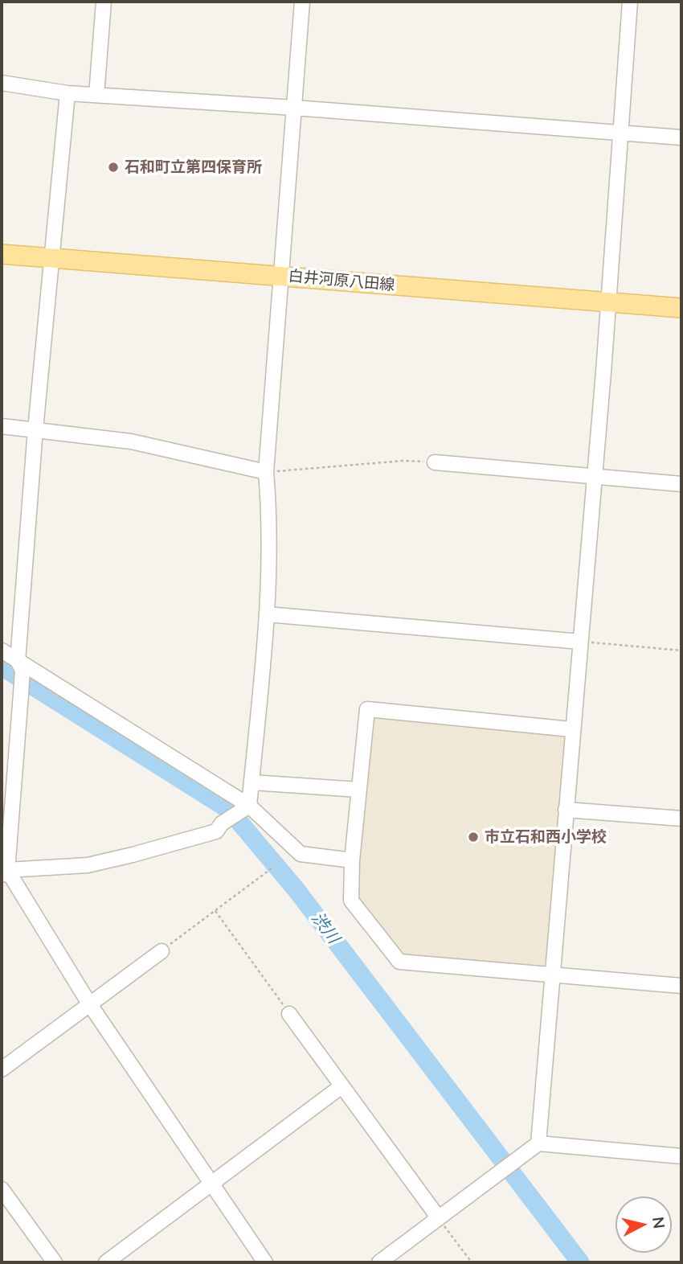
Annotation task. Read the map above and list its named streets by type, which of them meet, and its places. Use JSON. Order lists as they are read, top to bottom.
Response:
{
  "streets": {
    "main road": ["白井河原八田線"]
  },
  "water": ["渋川"],
  "places": ["石和町立第四保育所", "市立石和西小学校"],
  "north": "right"
}
